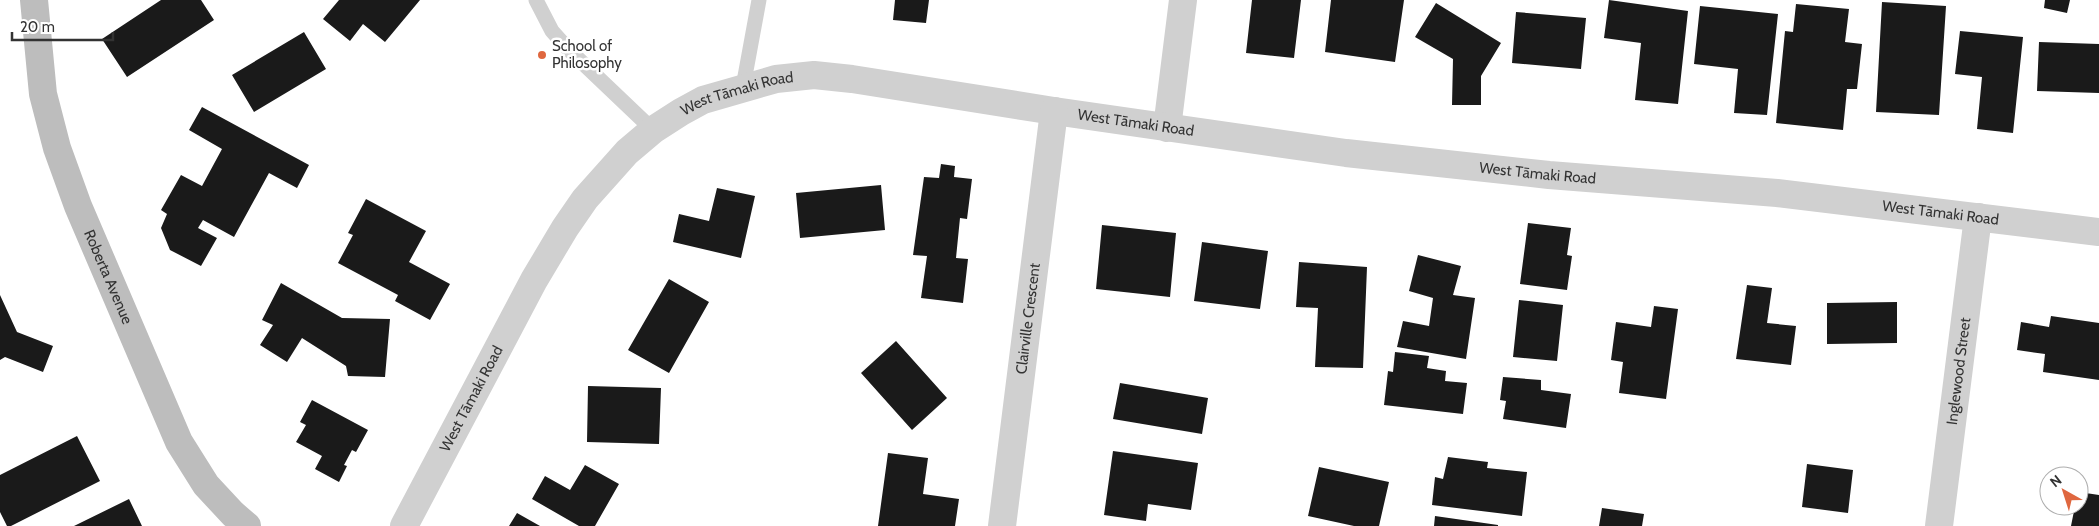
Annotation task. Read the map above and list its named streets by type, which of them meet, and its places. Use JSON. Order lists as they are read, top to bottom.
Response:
{
  "streets": {
    "street": [
      "West Tāmaki Road",
      "Roberta Avenue",
      "Clairville Crescent",
      "Inglewood Street"
    ]
  },
  "crossings": [
    ["West Tāmaki Road", "Clairville Crescent"],
    ["West Tāmaki Road", "Inglewood Street"]
  ],
  "places": ["School of Philosophy"],
  "scale_bar": "20 m",
  "north": "top left"
}
